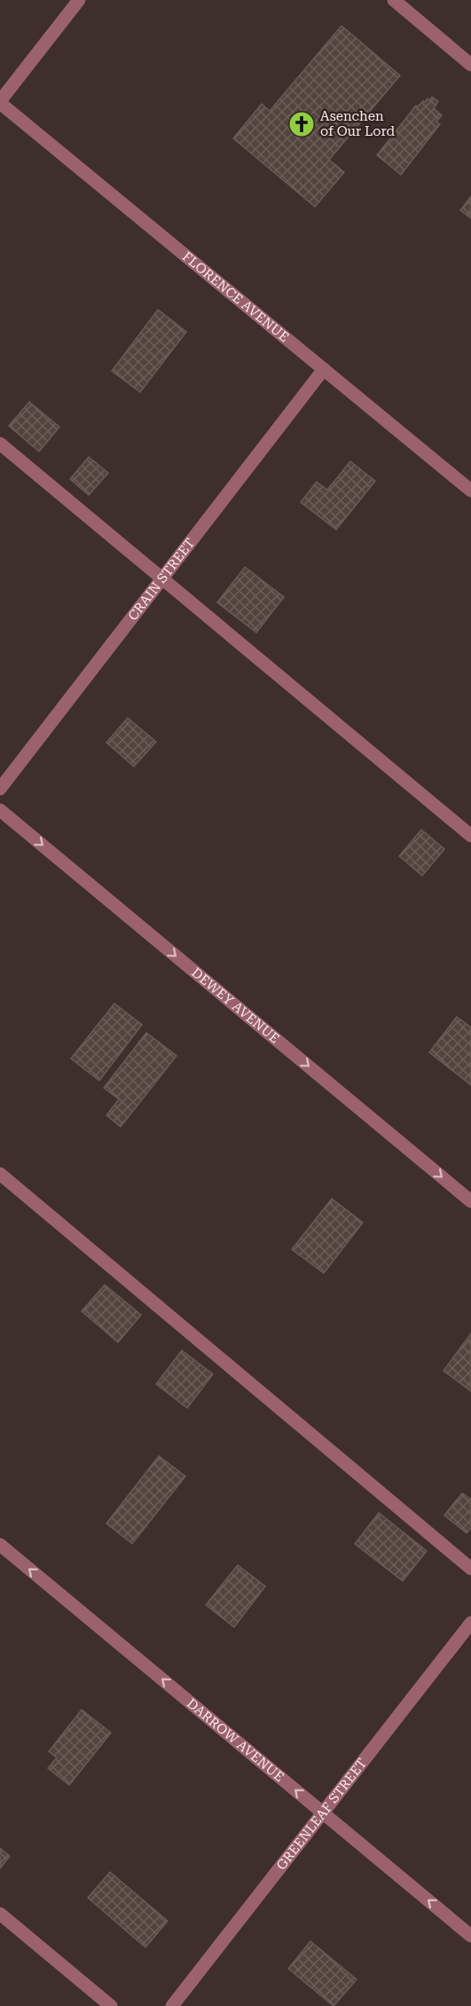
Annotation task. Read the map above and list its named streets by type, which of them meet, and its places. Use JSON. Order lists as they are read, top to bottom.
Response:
{
  "streets": {
    "street": [
      "FLORENCE AVENUE",
      "CRAIN STREET",
      "DEWEY AVENUE",
      "DARROW AVENUE",
      "GREENLEAF STREET"
    ]
  },
  "crossings": [
    ["FLORENCE AVENUE", "CRAIN STREET"],
    ["DARROW AVENUE", "GREENLEAF STREET"]
  ],
  "one_way": ["DEWEY AVENUE", "DARROW AVENUE"],
  "places": {
    "church": ["Asenchen of Our Lord"]
  }
}
